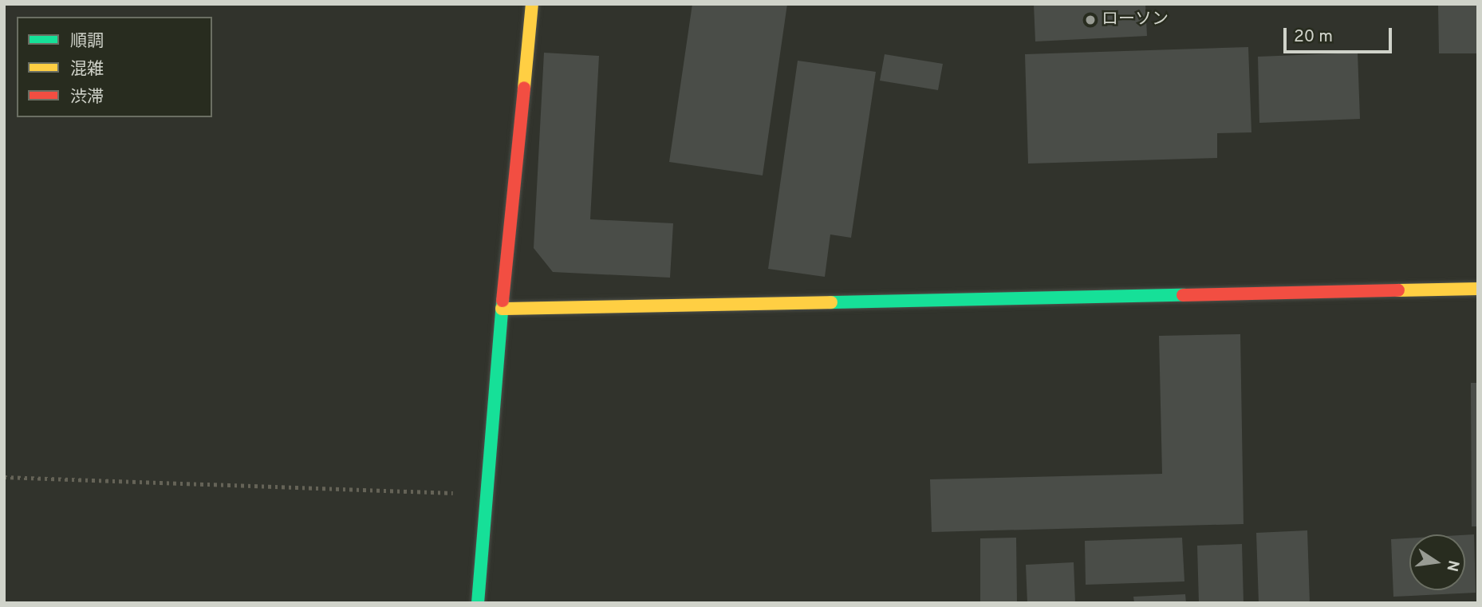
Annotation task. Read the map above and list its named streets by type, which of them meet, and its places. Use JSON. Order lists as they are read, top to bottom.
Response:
{
  "places": ["ローソン"],
  "legend": ["順調", "混雑", "渋滞"],
  "scale_bar": "20 m",
  "north": "right"
}
